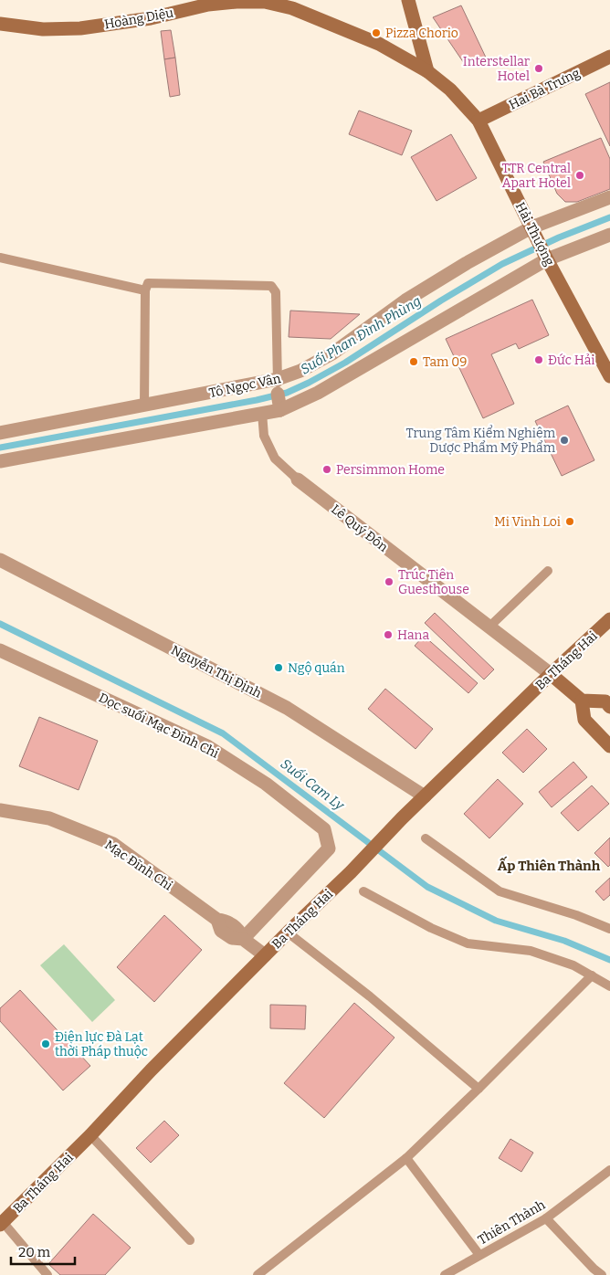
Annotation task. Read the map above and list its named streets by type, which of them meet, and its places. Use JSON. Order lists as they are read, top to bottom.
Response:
{
  "streets": {
    "street": [
      "Hoàng Diệu",
      "Hai Bà Trưng",
      "Hải Thượng",
      "Tô Ngọc Vân",
      "Lê Quý Đôn",
      "Ba Tháng Hai",
      "Nguyễn Thị Định",
      "Dọc suối Mạc Đĩnh Chi",
      "Mạc Đĩnh Chi"
    ],
    "lane": ["Thiên Thành"]
  },
  "crossings": [
    ["Hoàng Diệu", "Hải Thượng"],
    ["Hai Bà Trưng", "Hải Thượng"],
    ["Hải Thượng", "Tô Ngọc Vân"],
    ["Lê Quý Đôn", "Ba Tháng Hai"],
    ["Ba Tháng Hai", "Nguyễn Thị Định"],
    ["Ba Tháng Hai", "Mạc Đĩnh Chi"],
    ["Dọc suối Mạc Đĩnh Chi", "Mạc Đĩnh Chi"]
  ],
  "districts": ["Ấp Thiên Thành"],
  "water": ["Suối Phan Đình Phùng", "Suối Cam Ly"],
  "places": [
    "Pizza Chorio",
    "Interstellar Hotel",
    "TTR Central Apart Hotel",
    "Đức Hải",
    "Tam 09",
    "Trung Tâm Kiểm Nghiệm Dược Phẩm Mỹ Phẩm",
    "Persimmon Home",
    "Mi Vinh Loi",
    "Trúc Tiên Guesthouse",
    "Hana",
    "Ngộ quán",
    "Điện lực Đà Lạt thời Pháp thuộc"
  ],
  "scale_bar": "20 m"
}
